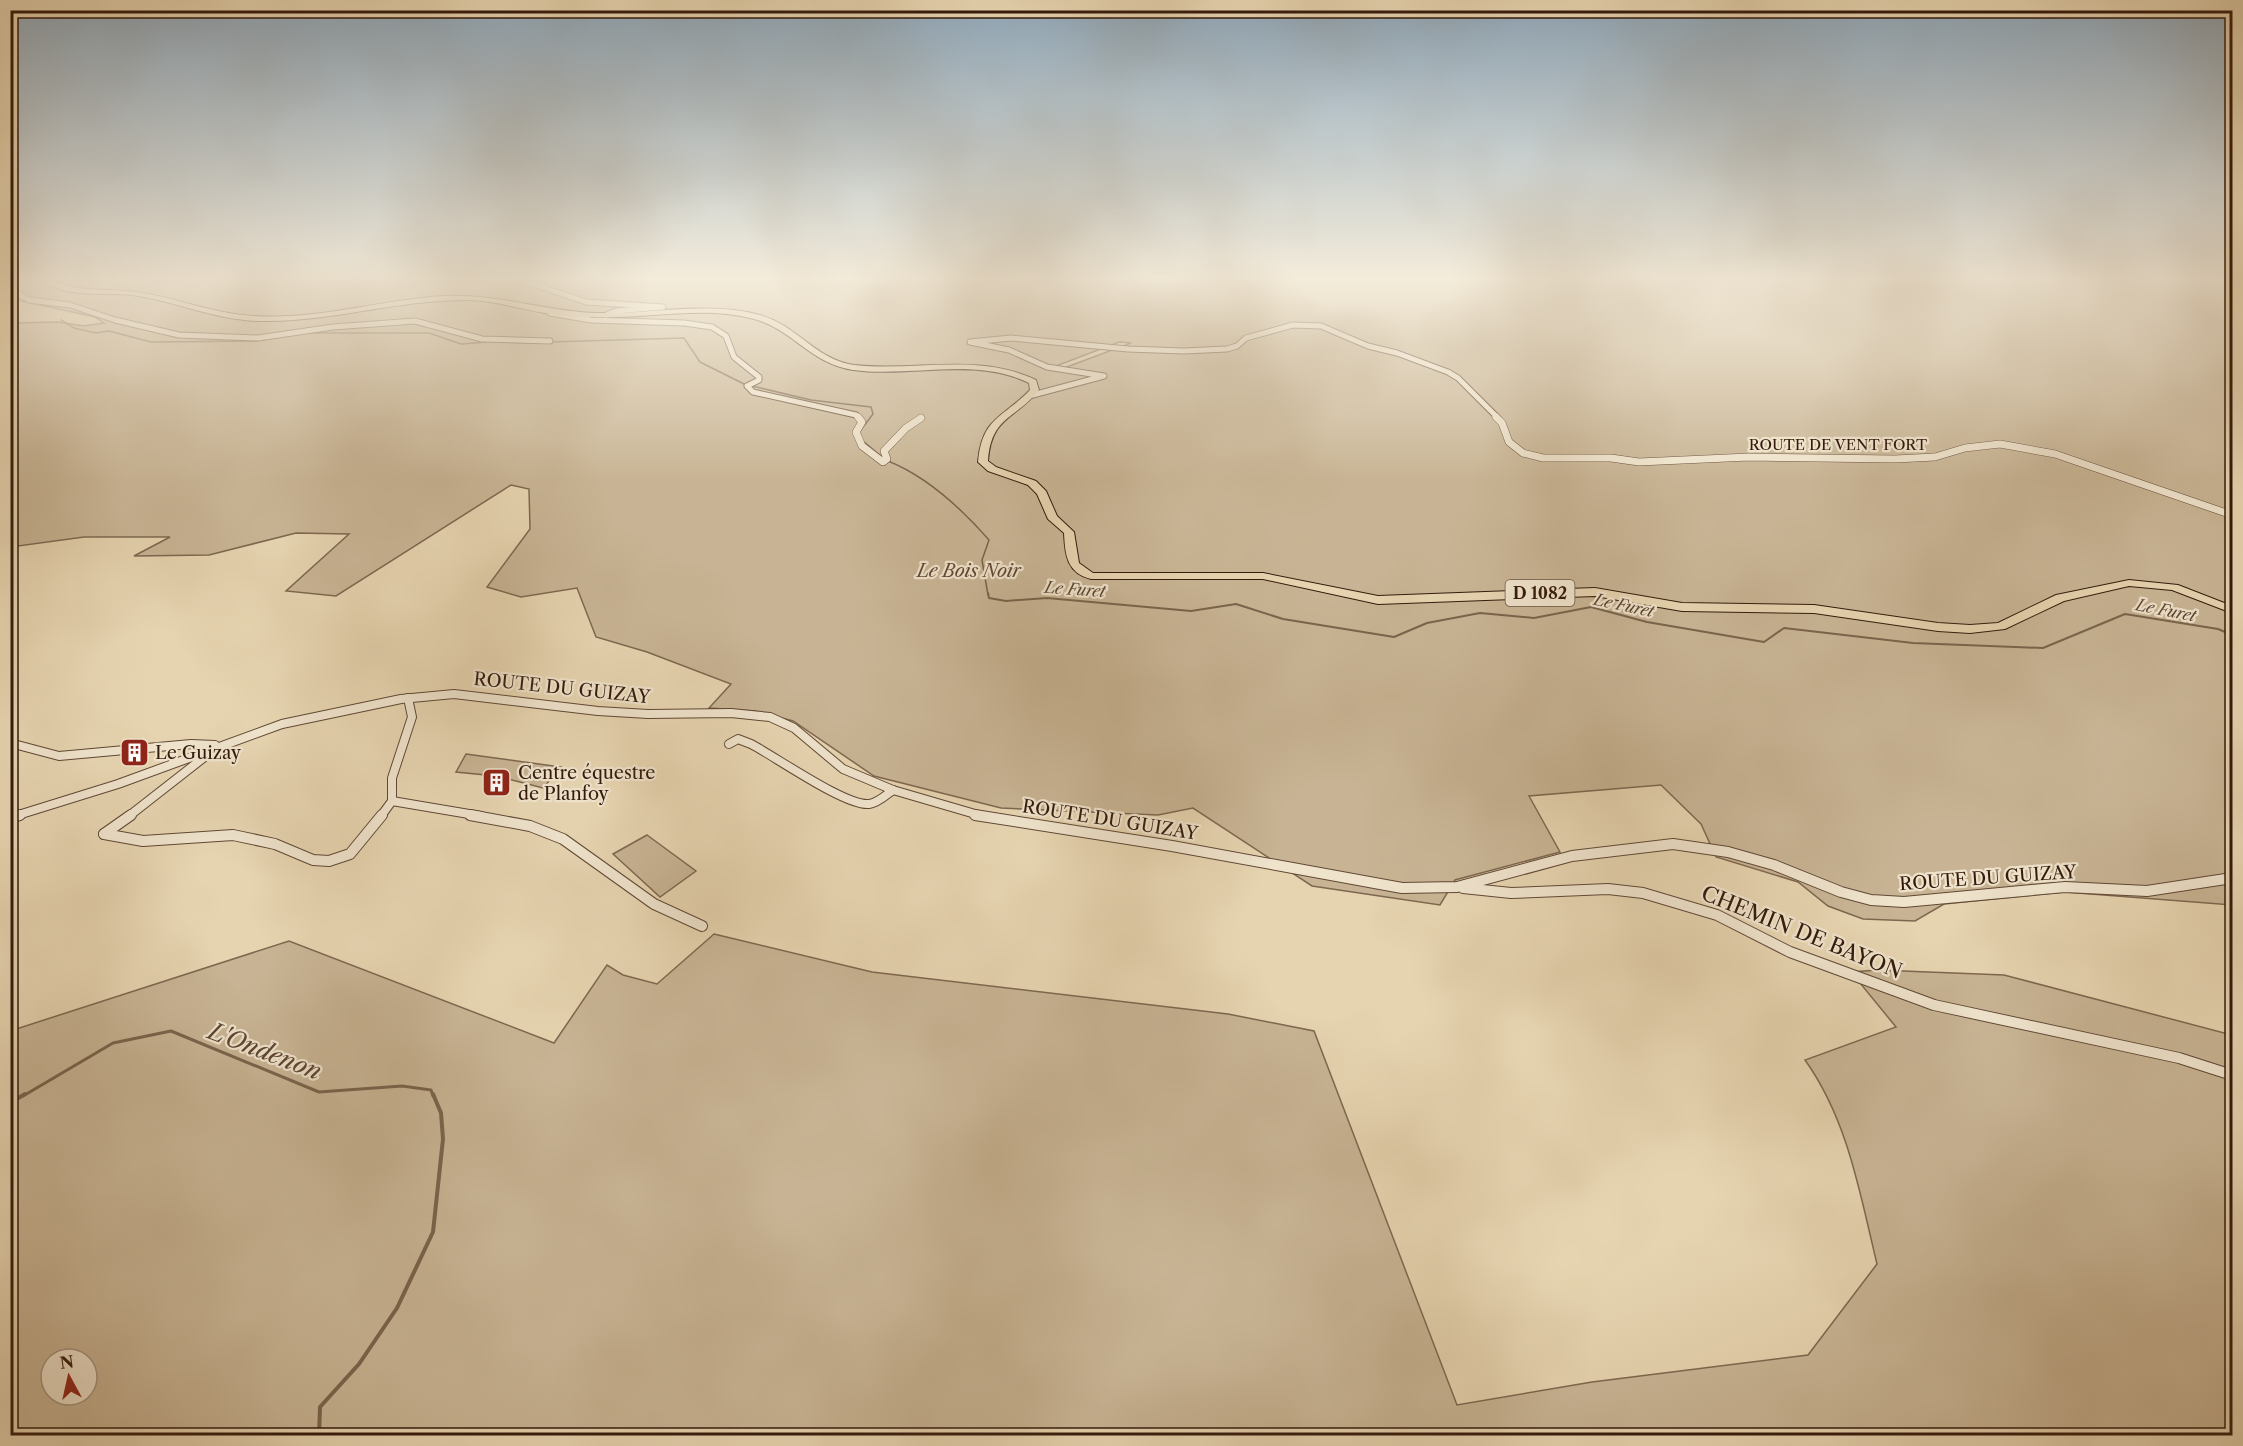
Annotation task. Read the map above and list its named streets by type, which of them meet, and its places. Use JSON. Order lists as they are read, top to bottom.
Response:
{
  "streets": {
    "main road": ["D 1082"],
    "street": ["ROUTE DE VENT FORT", "ROUTE DU GUIZAY", "CHEMIN DE BAYON"]
  },
  "crossings": [
    ["ROUTE DE VENT FORT", "D 1082"],
    ["ROUTE DU GUIZAY", "CHEMIN DE BAYON"]
  ],
  "water": ["Le Furet", "L'Ondenon"],
  "parks": ["Le Bois Noir"],
  "places": {
    "building": ["Le Guizay", "Centre équestre de Planfoy"]
  },
  "north": "top"
}
